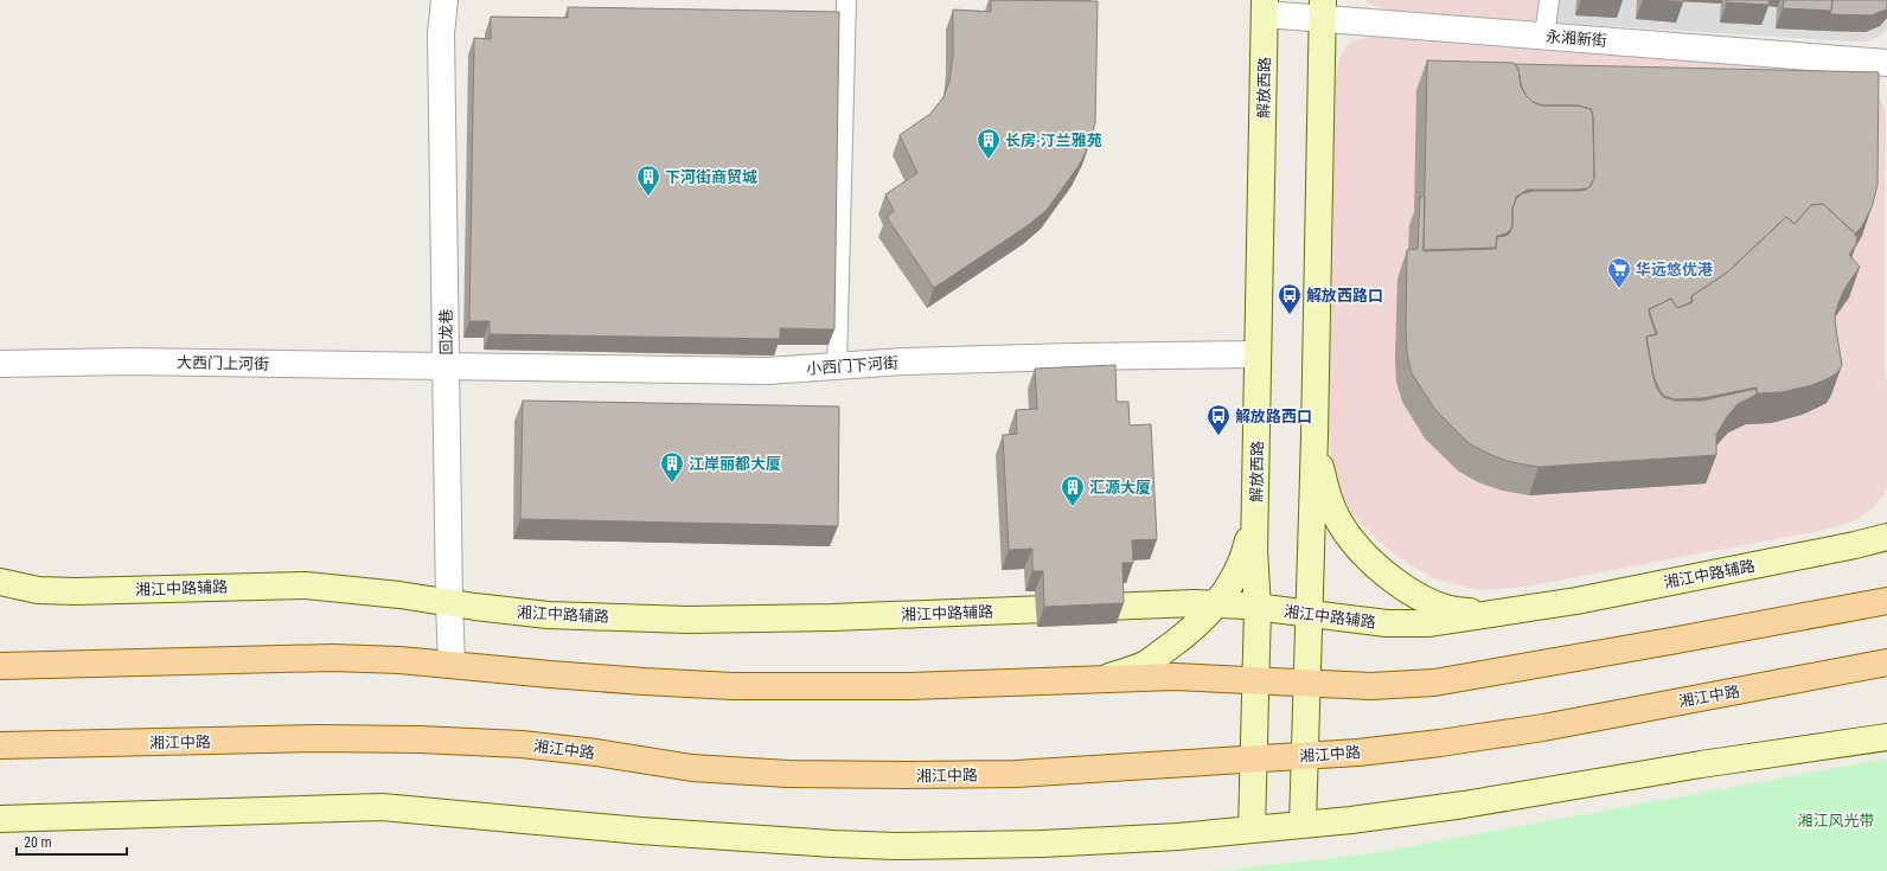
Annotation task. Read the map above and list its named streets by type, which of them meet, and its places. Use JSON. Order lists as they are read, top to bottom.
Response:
{
  "streets": {
    "main road": ["湘江中路"],
    "street": [
      "永湘新街",
      "解放西路",
      "回龙巷",
      "大西门上河街",
      "小西门下河街",
      "湘江中路辅路"
    ]
  },
  "crossings": [
    ["永湘新街", "解放西路"],
    ["解放西路", "小西门下河街"],
    ["解放西路", "湘江中路辅路"],
    ["解放西路", "湘江中路"],
    ["回龙巷", "大西门上河街"],
    ["回龙巷", "小西门下河街"],
    ["回龙巷", "湘江中路辅路"],
    ["大西门上河街", "小西门下河街"]
  ],
  "parks": ["湘江风光带"],
  "places": {
    "building": [
      "长房·汀兰雅苑",
      "下河街商贸城",
      "江岸丽都大厦",
      "汇源大厦"
    ],
    "supermarket": ["华远悠优港"],
    "bus stop": ["解放西路口", "解放路西口"]
  },
  "scale_bar": "20 m"
}
